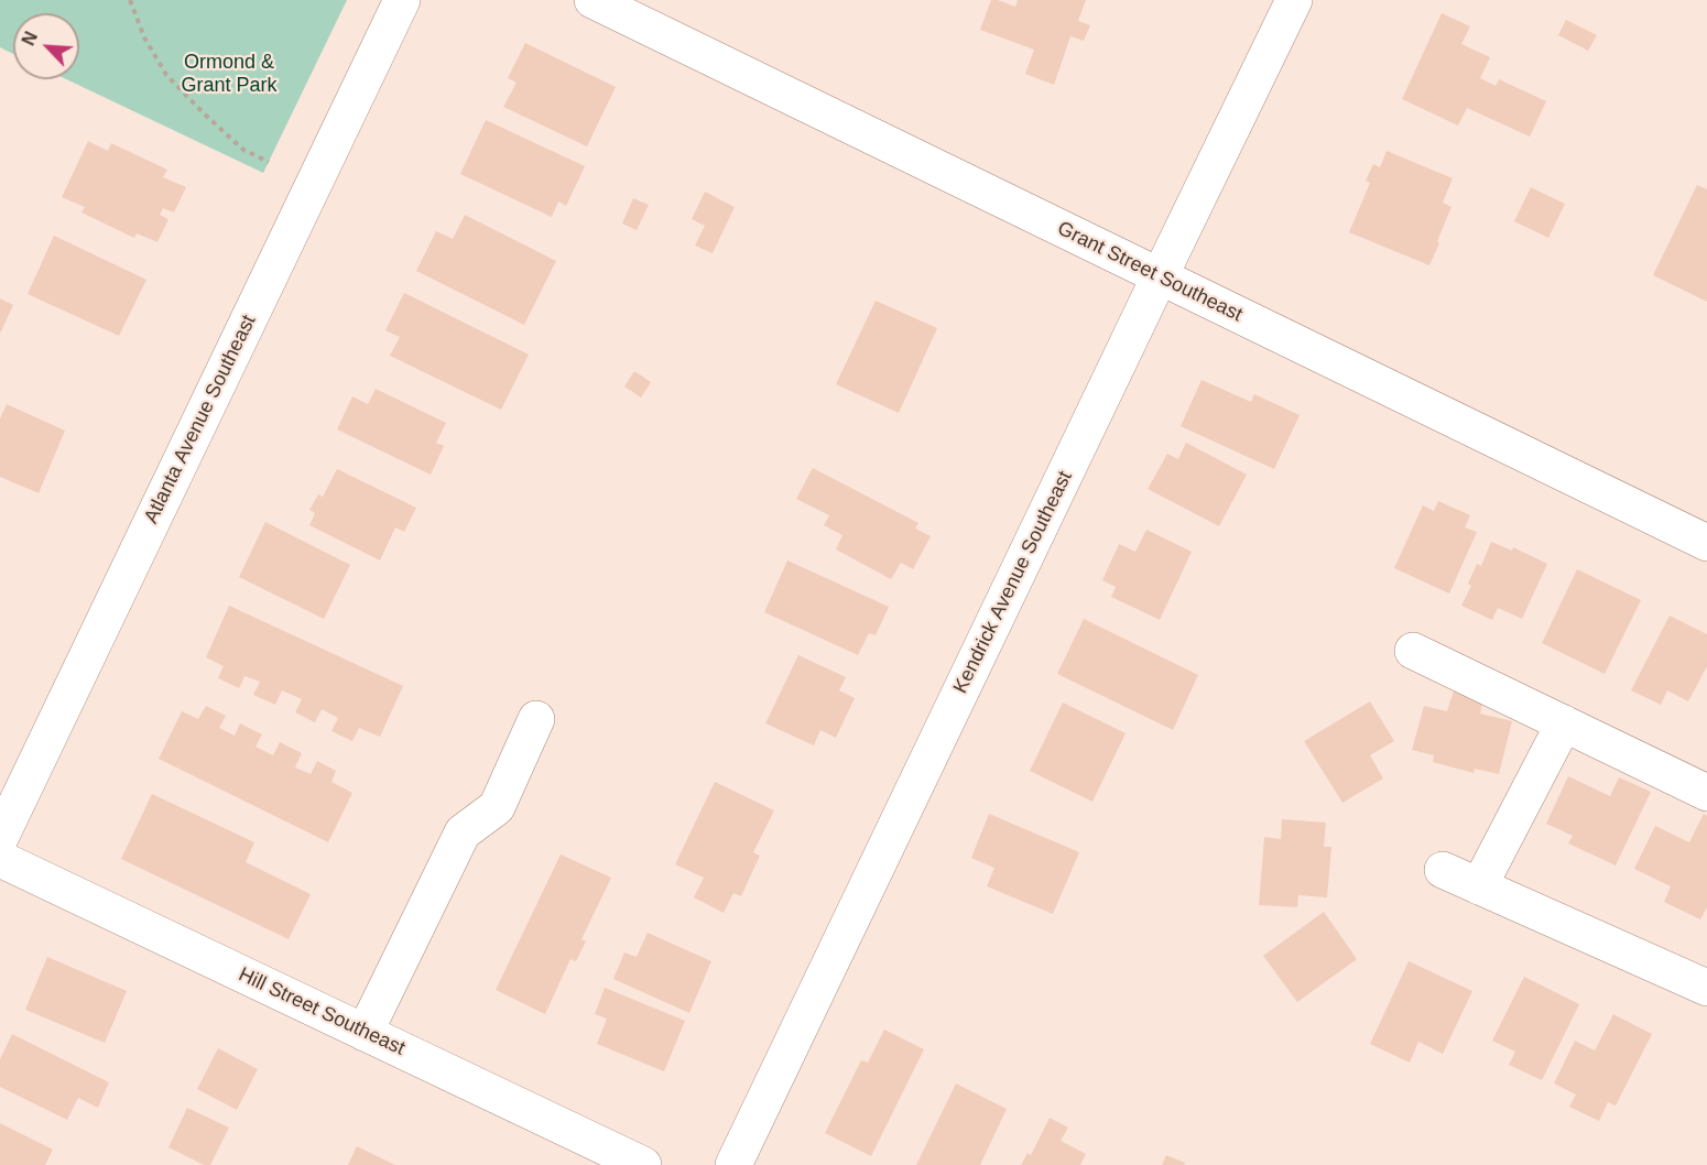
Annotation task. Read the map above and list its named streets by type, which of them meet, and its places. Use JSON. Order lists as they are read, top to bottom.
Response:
{
  "streets": {
    "street": [
      "Grant Street Southeast",
      "Atlanta Avenue Southeast",
      "Kendrick Avenue Southeast",
      "Hill Street Southeast"
    ]
  },
  "crossings": [
    ["Grant Street Southeast", "Kendrick Avenue Southeast"]
  ],
  "parks": ["Ormond & Grant Park"],
  "north": "top left"
}
